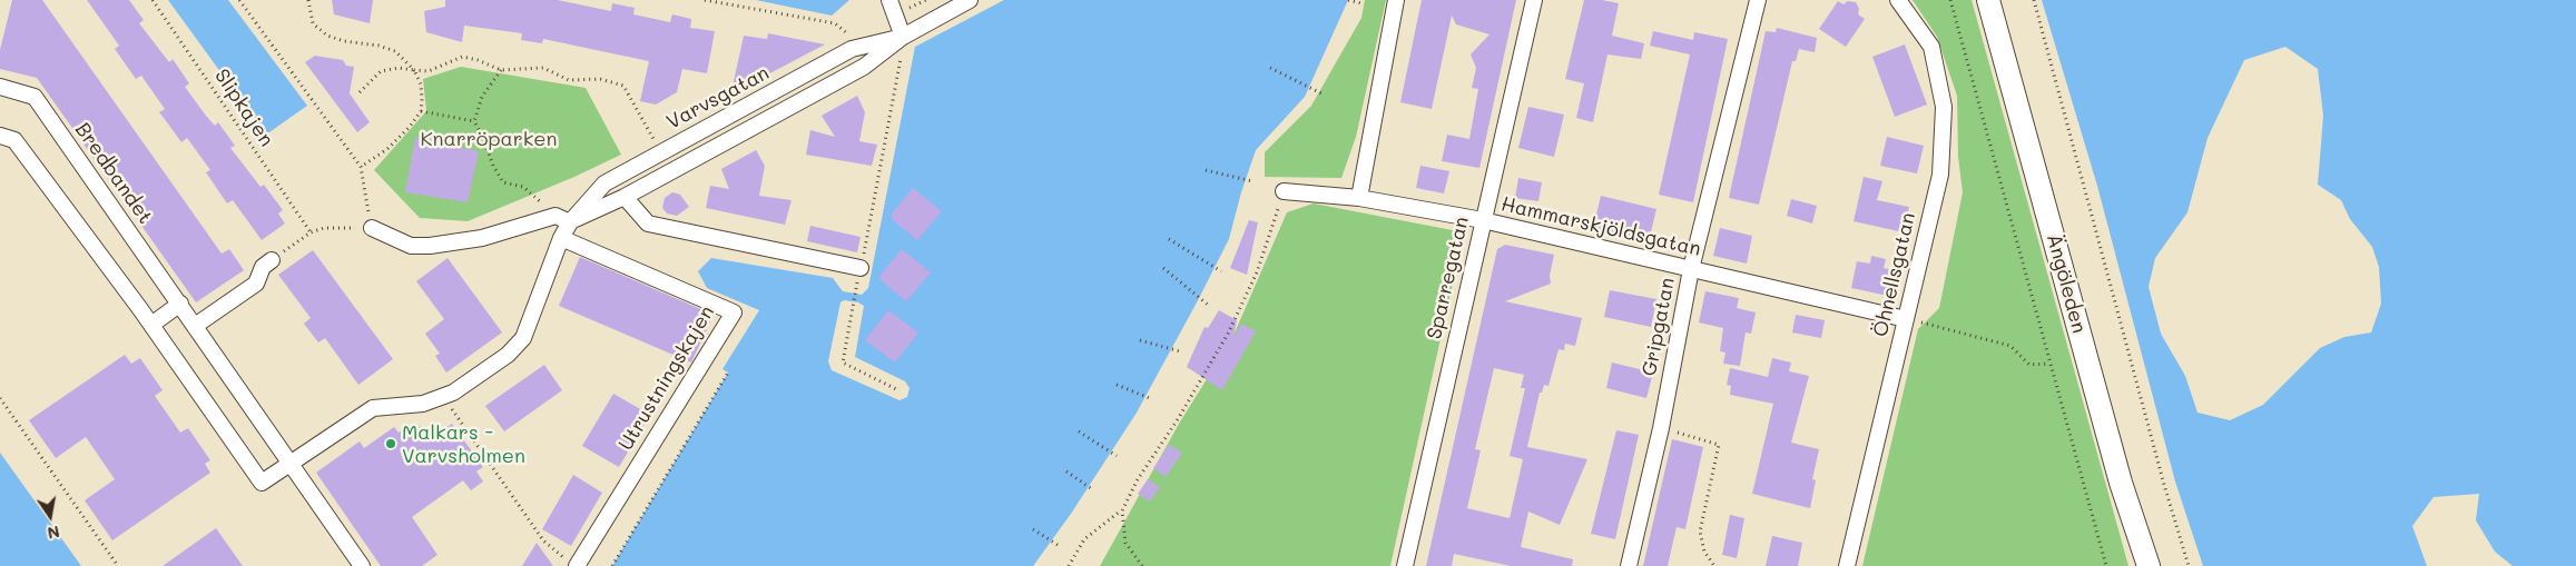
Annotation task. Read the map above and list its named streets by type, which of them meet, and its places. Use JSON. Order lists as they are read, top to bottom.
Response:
{
  "streets": {
    "main road": ["Ängöleden"],
    "street": [
      "Varvsgatan",
      "Bredbandet",
      "Hammarskjöldsgatan",
      "Öhnellsgatan",
      "Sparregatan",
      "Gripgatan",
      "Utrustningskajen"
    ],
    "path": ["Slipkajen"]
  },
  "crossings": [
    ["Varvsgatan", "Bredbandet"],
    ["Varvsgatan", "Utrustningskajen"],
    ["Hammarskjöldsgatan", "Öhnellsgatan"],
    ["Hammarskjöldsgatan", "Sparregatan"],
    ["Hammarskjöldsgatan", "Gripgatan"]
  ],
  "parks": ["Knarröparken"],
  "places": ["Malkars - Varvsholmen"],
  "north": "bottom"
}
